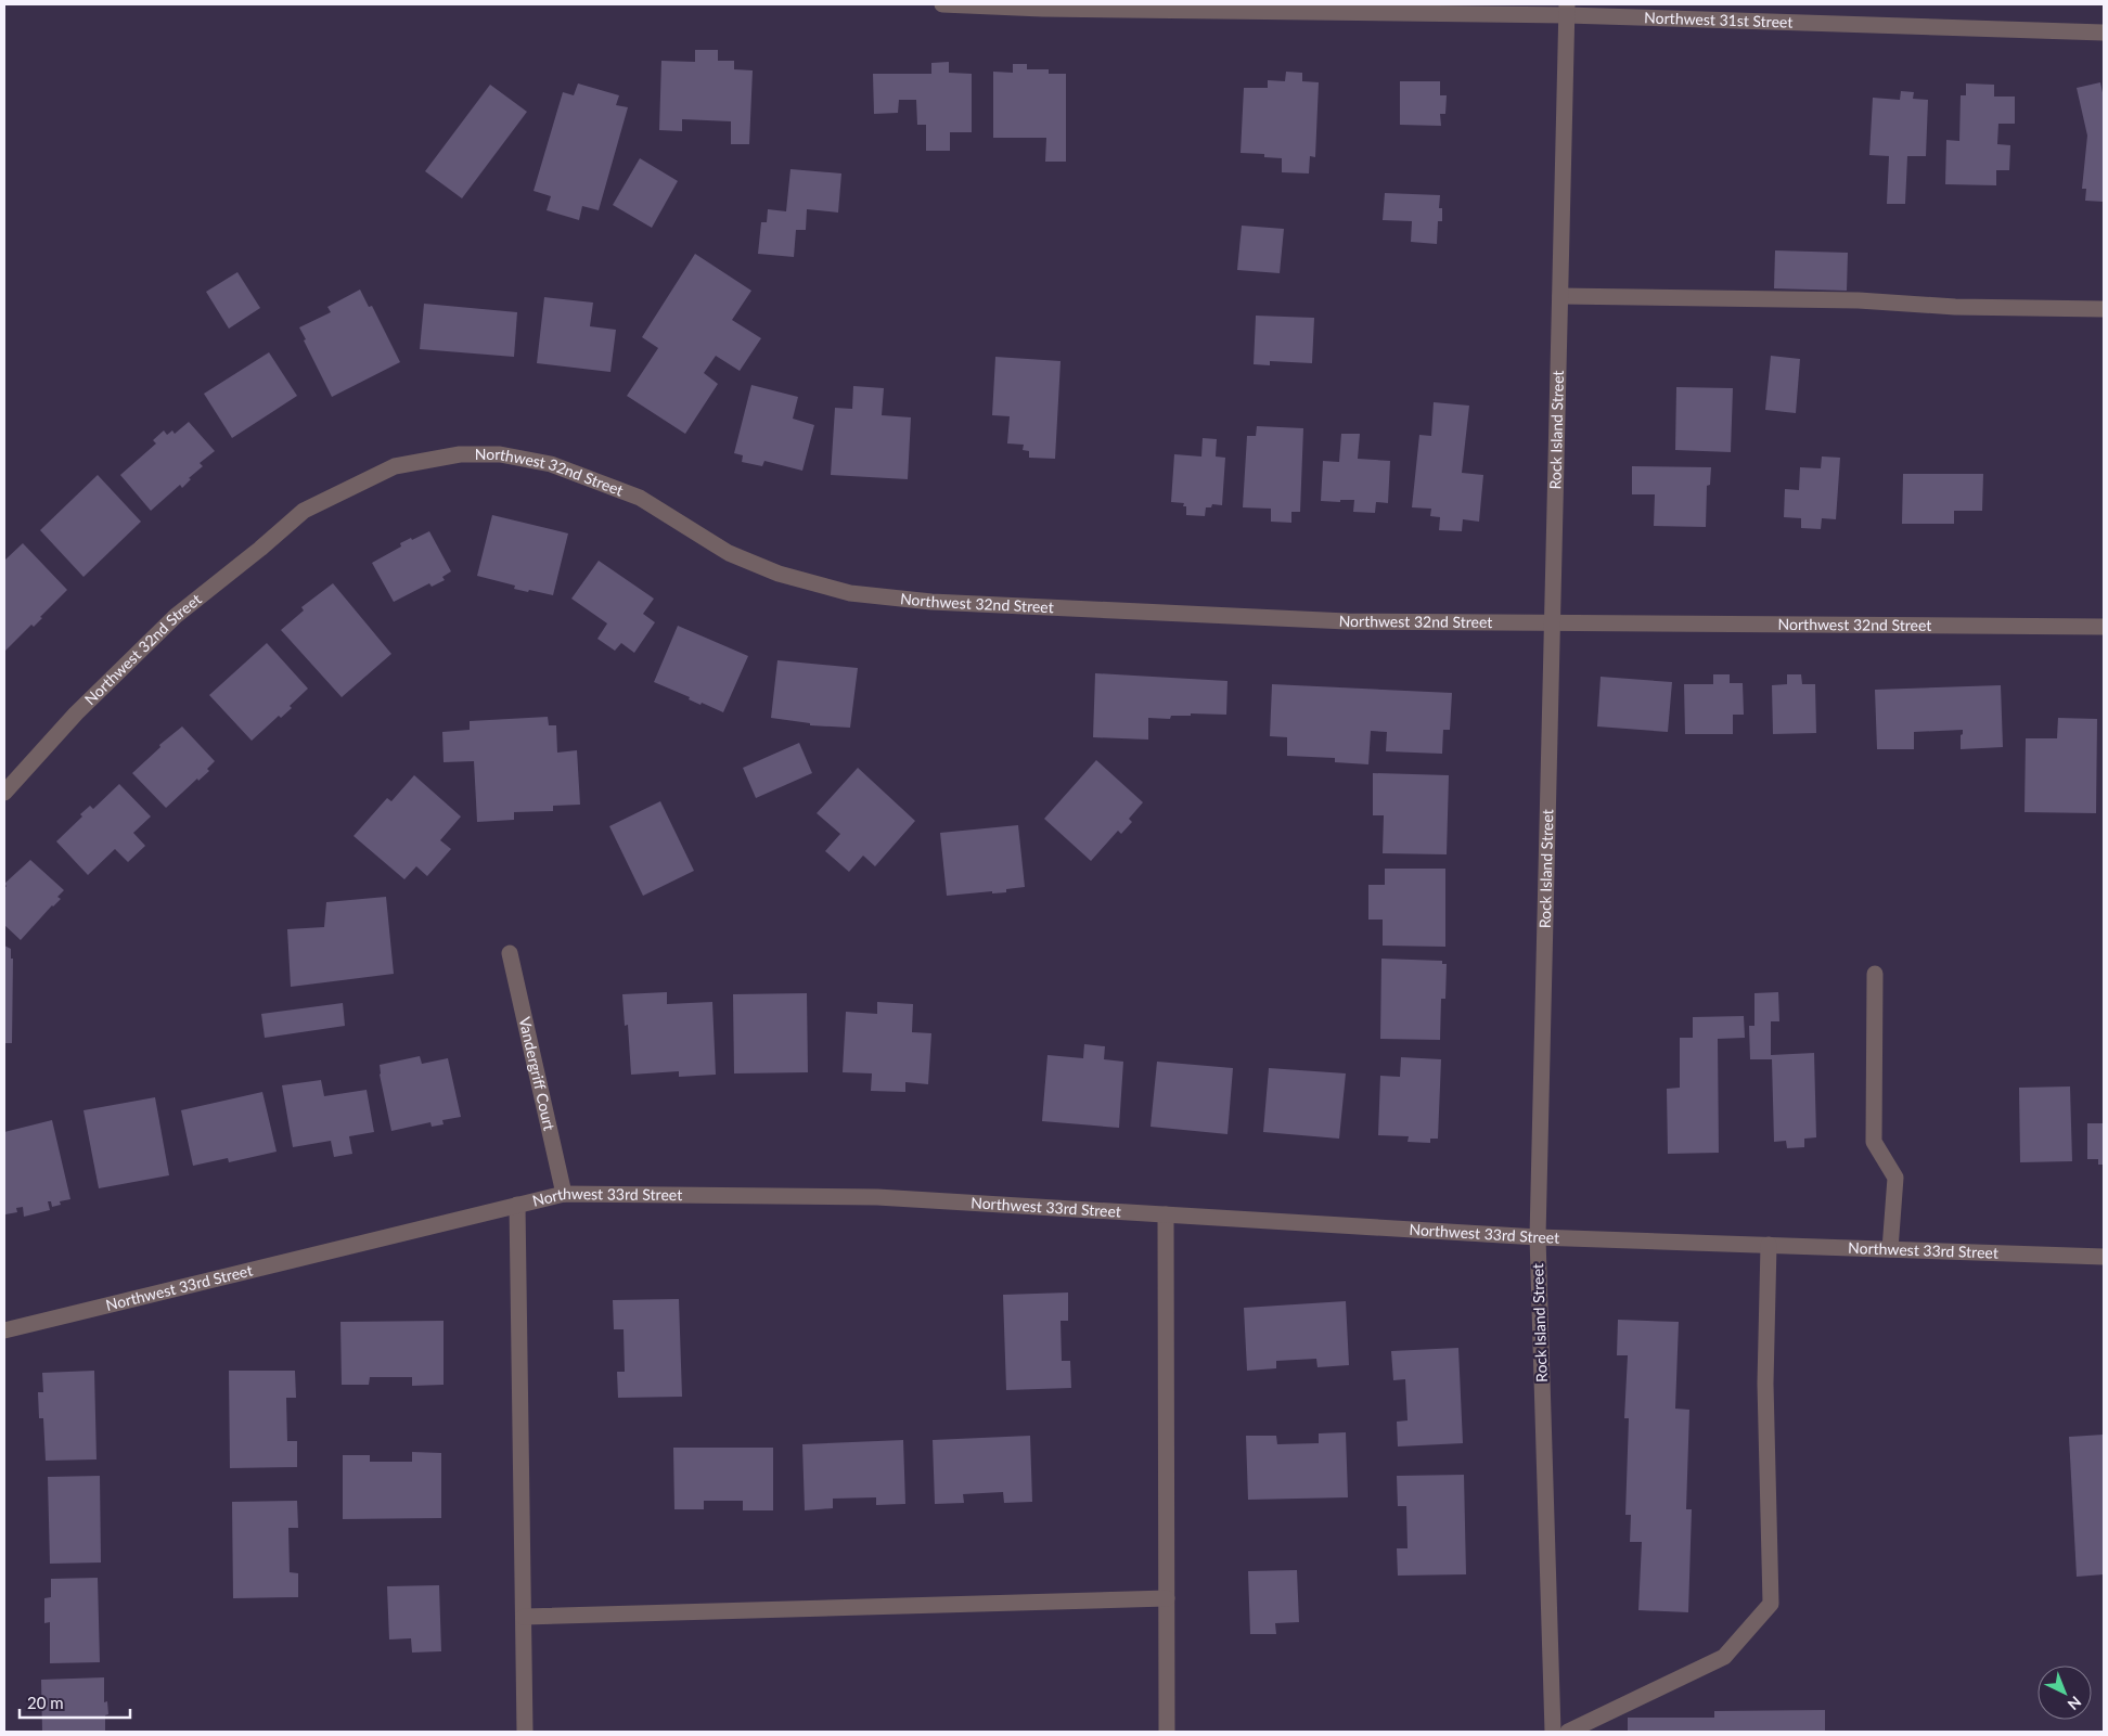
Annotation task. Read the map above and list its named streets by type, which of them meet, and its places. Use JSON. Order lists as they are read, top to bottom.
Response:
{
  "streets": {
    "street": [
      "Northwest 31st Street",
      "Rock Island Street",
      "Northwest 32nd Street",
      "Vandergriff Court",
      "Northwest 33rd Street"
    ]
  },
  "crossings": [
    ["Northwest 31st Street", "Rock Island Street"],
    ["Rock Island Street", "Northwest 32nd Street"],
    ["Rock Island Street", "Northwest 33rd Street"],
    ["Vandergriff Court", "Northwest 33rd Street"]
  ],
  "scale_bar": "20 m",
  "north": "bottom right"
}
